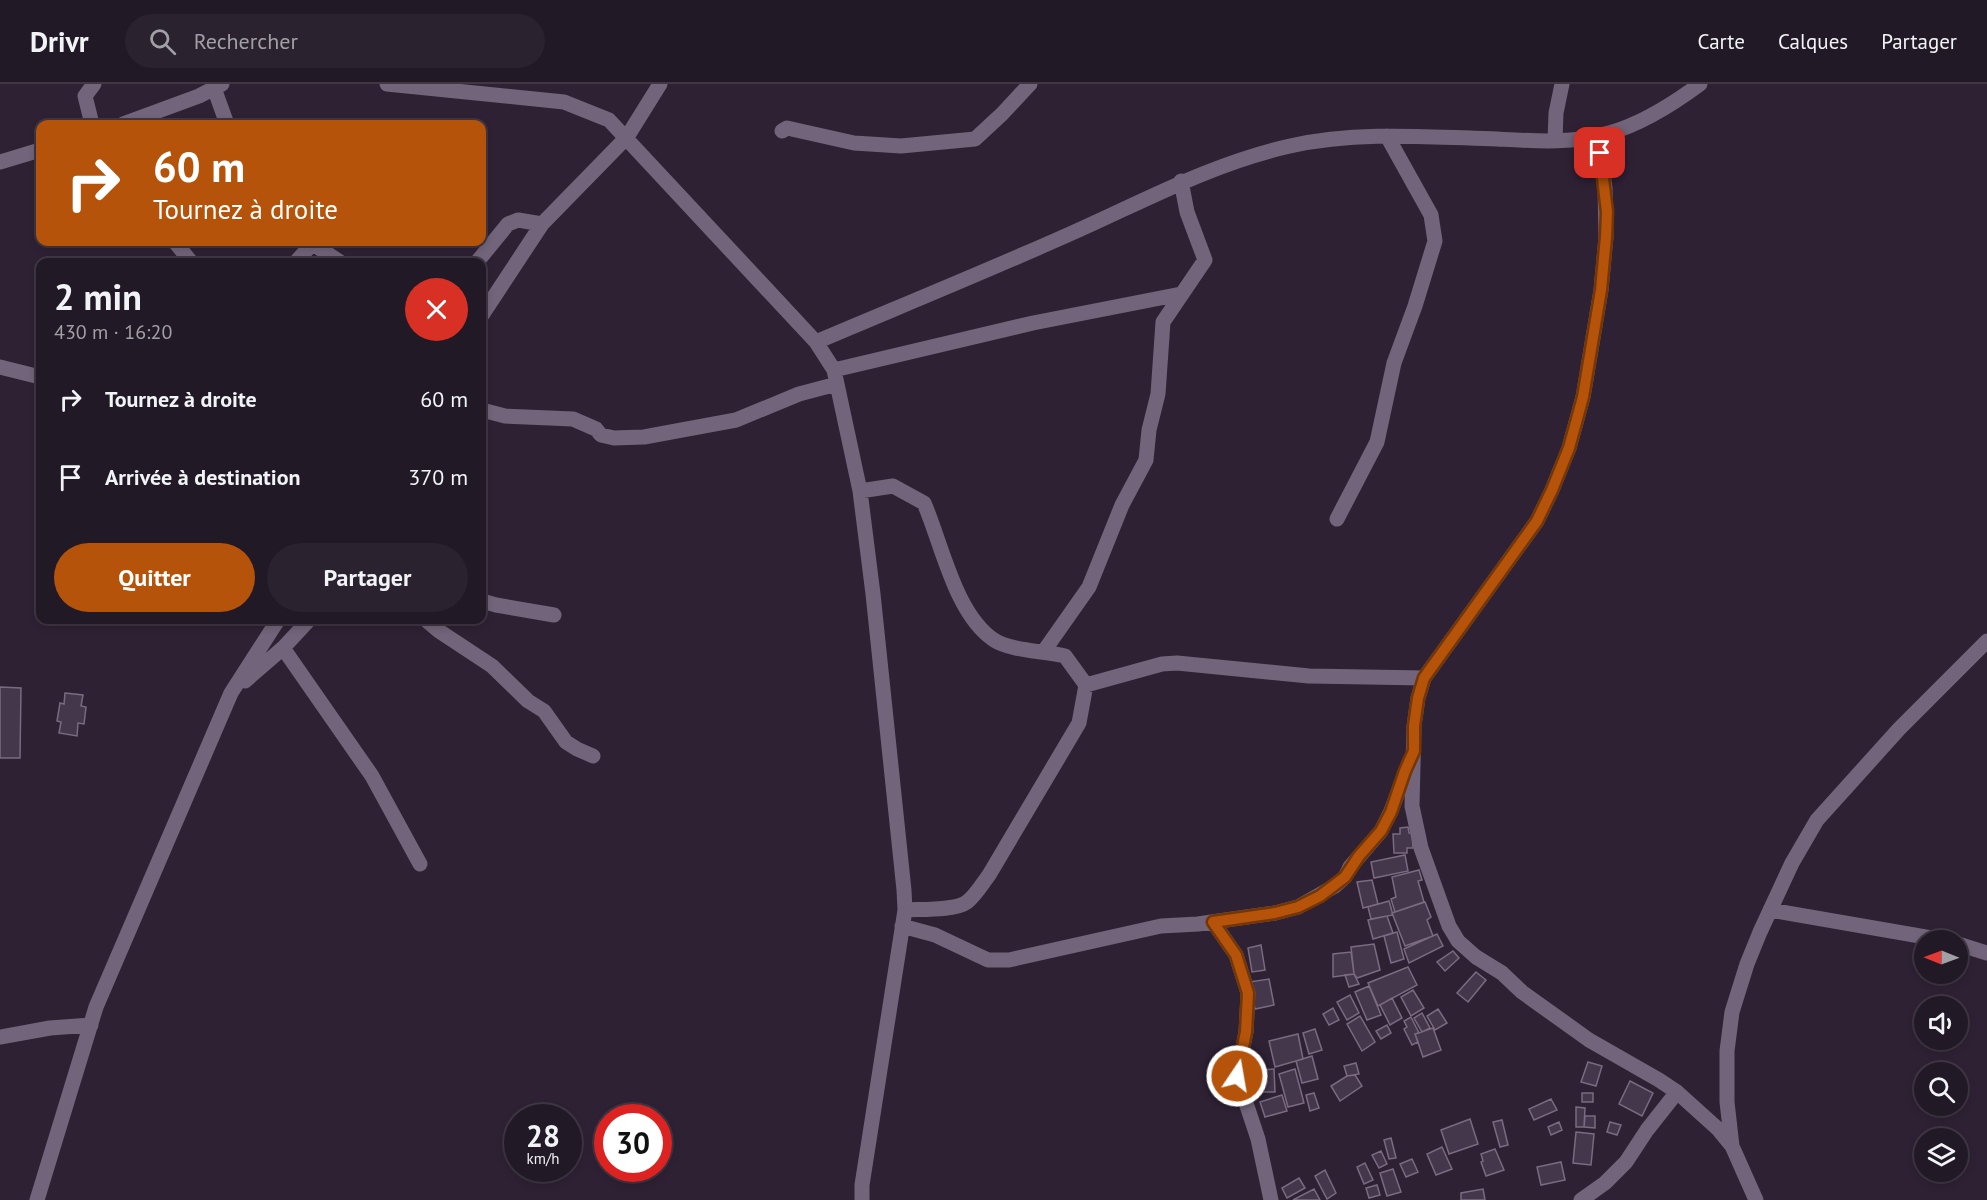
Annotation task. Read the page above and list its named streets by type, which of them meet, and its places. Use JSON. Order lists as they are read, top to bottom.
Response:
{
  "north": "left",
  "page": {
    "header": "Drivr",
    "search": "Rechercher",
    "nav": ["Carte", "Calques", "Partager"],
    "turn": ["60 m", "Tournez à droite"],
    "heading": ["2 min", "430 m · 16:20"],
    "list": [
      {
        "name": "Tournez à droite",
        "value": "60 m"
      },
      {
        "name": "Arrivée à destination",
        "value": "370 m"
      }
    ],
    "buttons": ["Quitter", "Partager"],
    "speed": "28 km/h",
    "limit": "30"
  }
}
